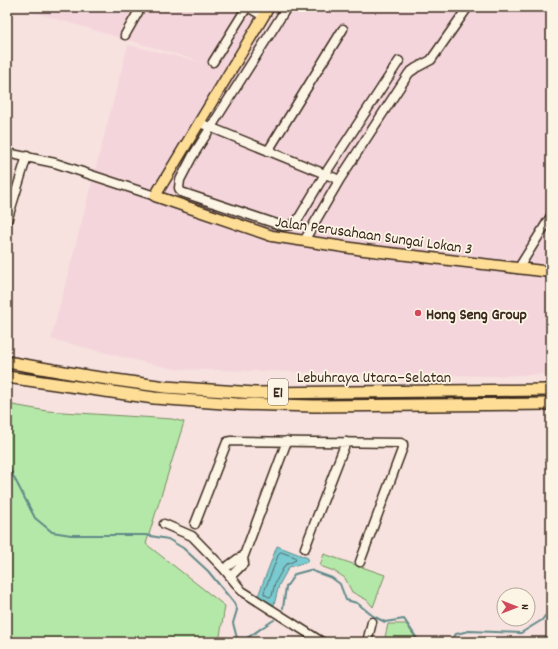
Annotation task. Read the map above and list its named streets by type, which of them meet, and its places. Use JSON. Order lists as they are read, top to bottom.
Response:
{
  "streets": {
    "highway": ["Lebuhraya Utara–Selatan", "E1"],
    "main road": ["Jalan Perusahaan Sungai Lokan 3"]
  },
  "places": ["Hong Seng Group"],
  "north": "right"
}
